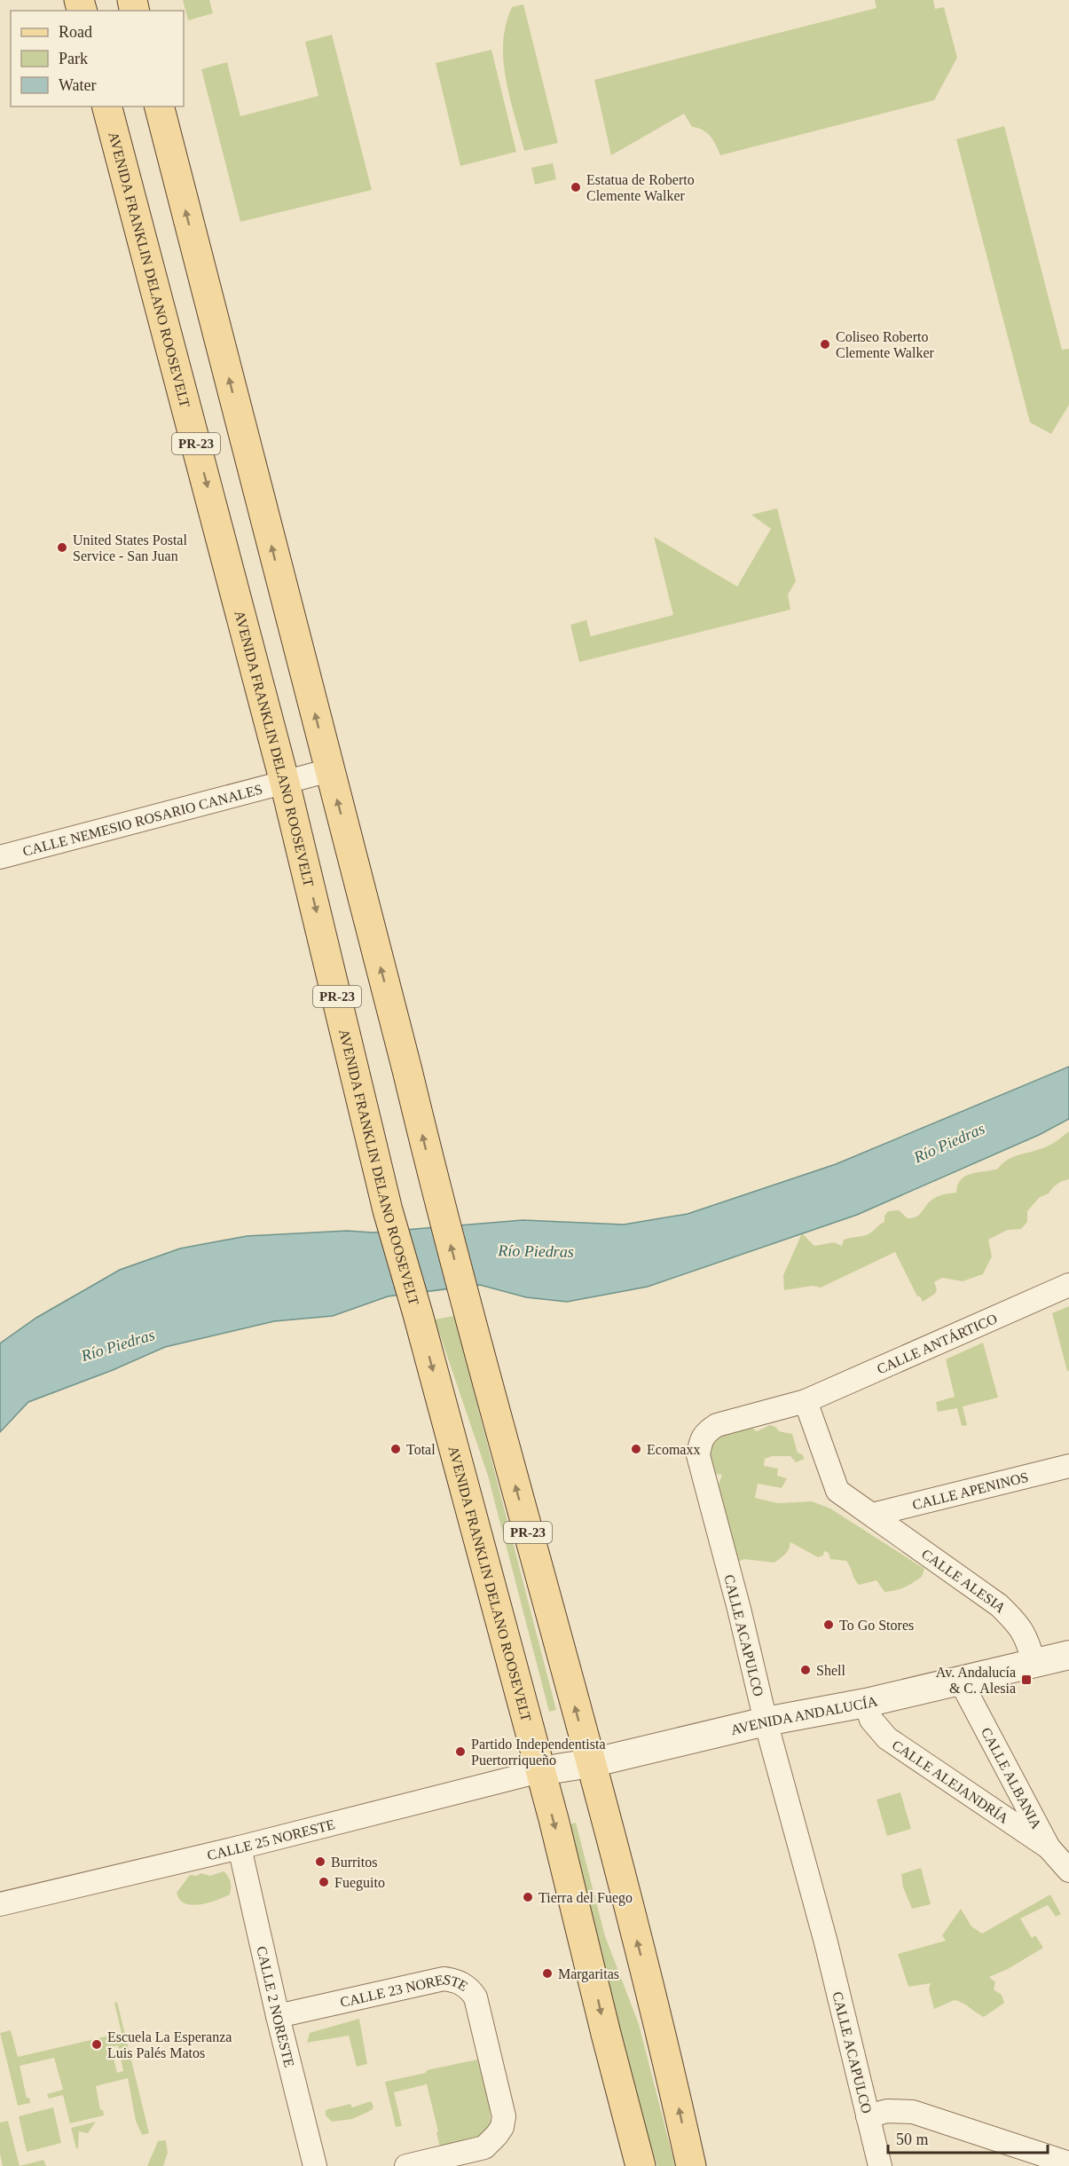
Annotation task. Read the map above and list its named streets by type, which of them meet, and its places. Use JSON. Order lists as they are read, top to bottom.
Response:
{
  "streets": {
    "main road": ["AVENIDA FRANKLIN DELANO ROOSEVELT", "PR-23"],
    "street": [
      "CALLE NEMESIO ROSARIO CANALES",
      "CALLE ANTÁRTICO",
      "CALLE APENINOS",
      "CALLE ALESIA",
      "CALLE ACAPULCO",
      "AVENIDA ANDALUCÍA",
      "CALLE ALBANIA",
      "CALLE ALEJANDRÍA",
      "CALLE 25 NORESTE",
      "CALLE 23 NORESTE",
      "CALLE 2 NORESTE"
    ]
  },
  "crossings": [
    ["AVENIDA FRANKLIN DELANO ROOSEVELT", "CALLE NEMESIO ROSARIO CANALES"],
    ["AVENIDA FRANKLIN DELANO ROOSEVELT", "AVENIDA ANDALUCÍA"],
    ["AVENIDA FRANKLIN DELANO ROOSEVELT", "CALLE 25 NORESTE"],
    ["PR-23", "CALLE NEMESIO ROSARIO CANALES"],
    ["PR-23", "AVENIDA ANDALUCÍA"],
    ["CALLE ANTÁRTICO", "CALLE ACAPULCO"],
    ["CALLE APENINOS", "CALLE ALESIA"],
    ["CALLE ALESIA", "AVENIDA ANDALUCÍA"],
    ["CALLE ACAPULCO", "AVENIDA ANDALUCÍA"],
    ["AVENIDA ANDALUCÍA", "CALLE ALBANIA"],
    ["AVENIDA ANDALUCÍA", "CALLE ALEJANDRÍA"],
    ["AVENIDA ANDALUCÍA", "CALLE 25 NORESTE"],
    ["CALLE ALBANIA", "CALLE ALEJANDRÍA"],
    ["CALLE 25 NORESTE", "CALLE 2 NORESTE"],
    ["CALLE 23 NORESTE", "CALLE 2 NORESTE"]
  ],
  "water": ["Río Piedras"],
  "places": {
    "other": [
      "Estatua de Roberto Clemente Walker",
      "Coliseo Roberto Clemente Walker",
      "United States Postal Service - San Juan",
      "Total",
      "Ecomaxx",
      "To Go Stores",
      "Shell",
      "Partido Independentista Puertorriqueño",
      "Burritos",
      "Fueguito",
      "Tierra del Fuego",
      "Margaritas",
      "Escuela La Esperanza Luis Palés Matos"
    ],
    "transit": ["Av. Andalucía & C. Alesia"]
  },
  "legend": ["Road", "Park", "Water"],
  "scale_bar": "50 m"
}
